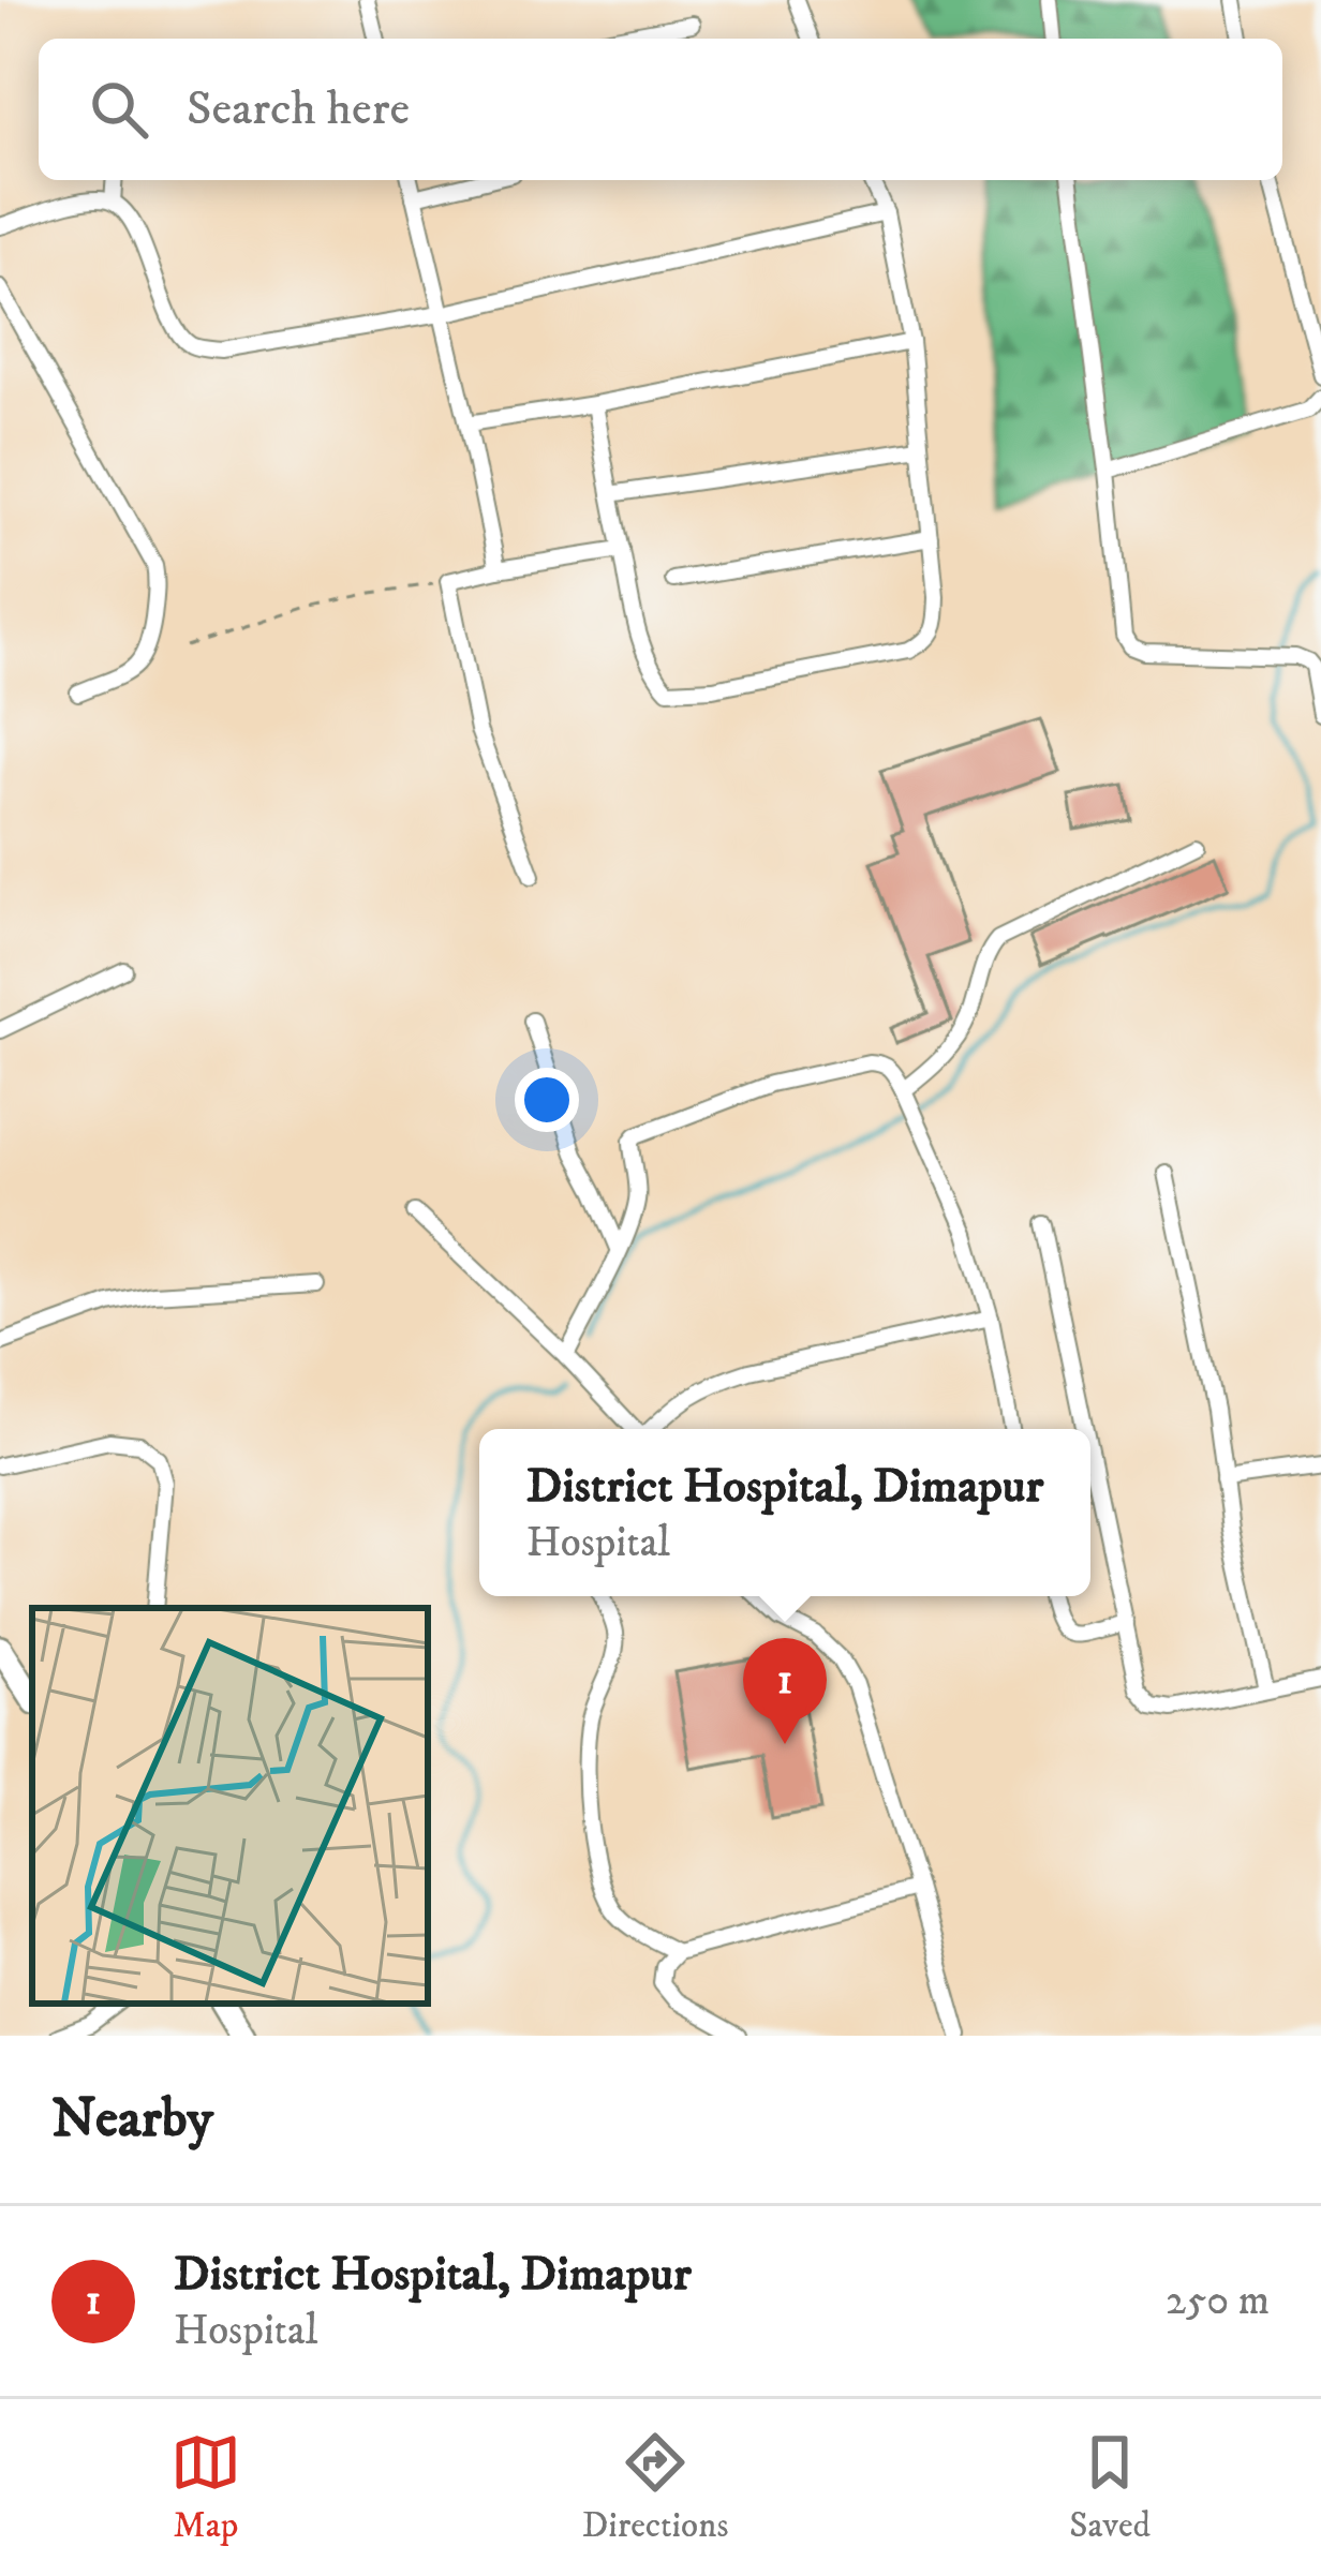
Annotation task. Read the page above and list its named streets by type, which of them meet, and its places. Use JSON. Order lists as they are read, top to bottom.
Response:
{
  "page": {
    "search": "Search here",
    "popup": ["District Hospital, Dimapur", "Hospital"],
    "pins": "1",
    "heading": "Nearby",
    "list": [
      {
        "mark": "1",
        "name": "District Hospital, Dimapur",
        "note": "Hospital",
        "value": "250 m"
      }
    ],
    "nav": ["Map", "Directions", "Saved"]
  }
}
